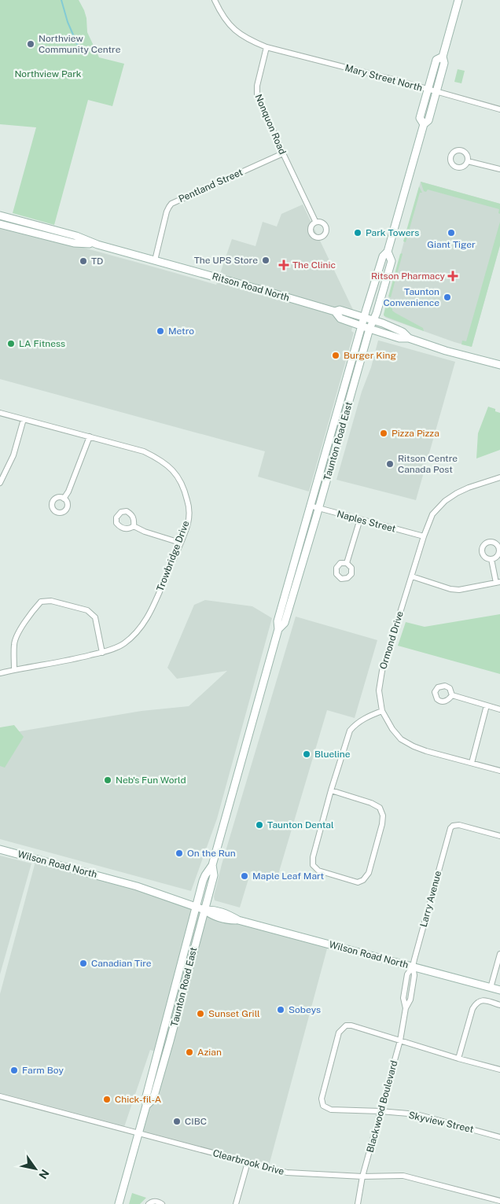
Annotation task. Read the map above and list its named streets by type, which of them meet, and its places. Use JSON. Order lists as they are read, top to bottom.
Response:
{
  "streets": {
    "main road": ["Ritson Road North", "Taunton Road East", "Wilson Road North"],
    "street": [
      "Mary Street North",
      "Nonquon Road",
      "Pentland Street",
      "Naples Street",
      "Trowbridge Drive",
      "Ormond Drive",
      "Larry Avenue",
      "Blackwood Boulevard",
      "Skyview Street",
      "Clearbrook Drive"
    ]
  },
  "crossings": [
    ["Mary Street North", "Nonquon Road"],
    ["Mary Street North", "Taunton Road East"],
    ["Nonquon Road", "Pentland Street"],
    ["Pentland Street", "Ritson Road North"],
    ["Ritson Road North", "Taunton Road East"],
    ["Taunton Road East", "Naples Street"],
    ["Taunton Road East", "Wilson Road North"],
    ["Taunton Road East", "Clearbrook Drive"],
    ["Naples Street", "Ormond Drive"],
    ["Wilson Road North", "Larry Avenue"],
    ["Wilson Road North", "Blackwood Boulevard"],
    ["Larry Avenue", "Blackwood Boulevard"],
    ["Blackwood Boulevard", "Skyview Street"],
    ["Blackwood Boulevard", "Clearbrook Drive"]
  ],
  "parks": ["Northview Park"],
  "places": {
    "other": [
      "Northview Community Centre",
      "Park Towers",
      "Giant Tiger",
      "The UPS Store",
      "TD",
      "Taunton Convenience",
      "Metro",
      "LA Fitness",
      "Burger King",
      "Pizza Pizza",
      "Ritson Centre Canada Post",
      "Blueline",
      "Neb's Fun World",
      "Taunton Dental",
      "On the Run",
      "Maple Leaf Mart",
      "Canadian Tire",
      "Sobeys",
      "Sunset Grill",
      "Azian",
      "Farm Boy",
      "Chick-fil-A",
      "CIBC"
    ],
    "health": ["The Clinic", "Ritson Pharmacy"]
  },
  "north": "bottom right"
}
